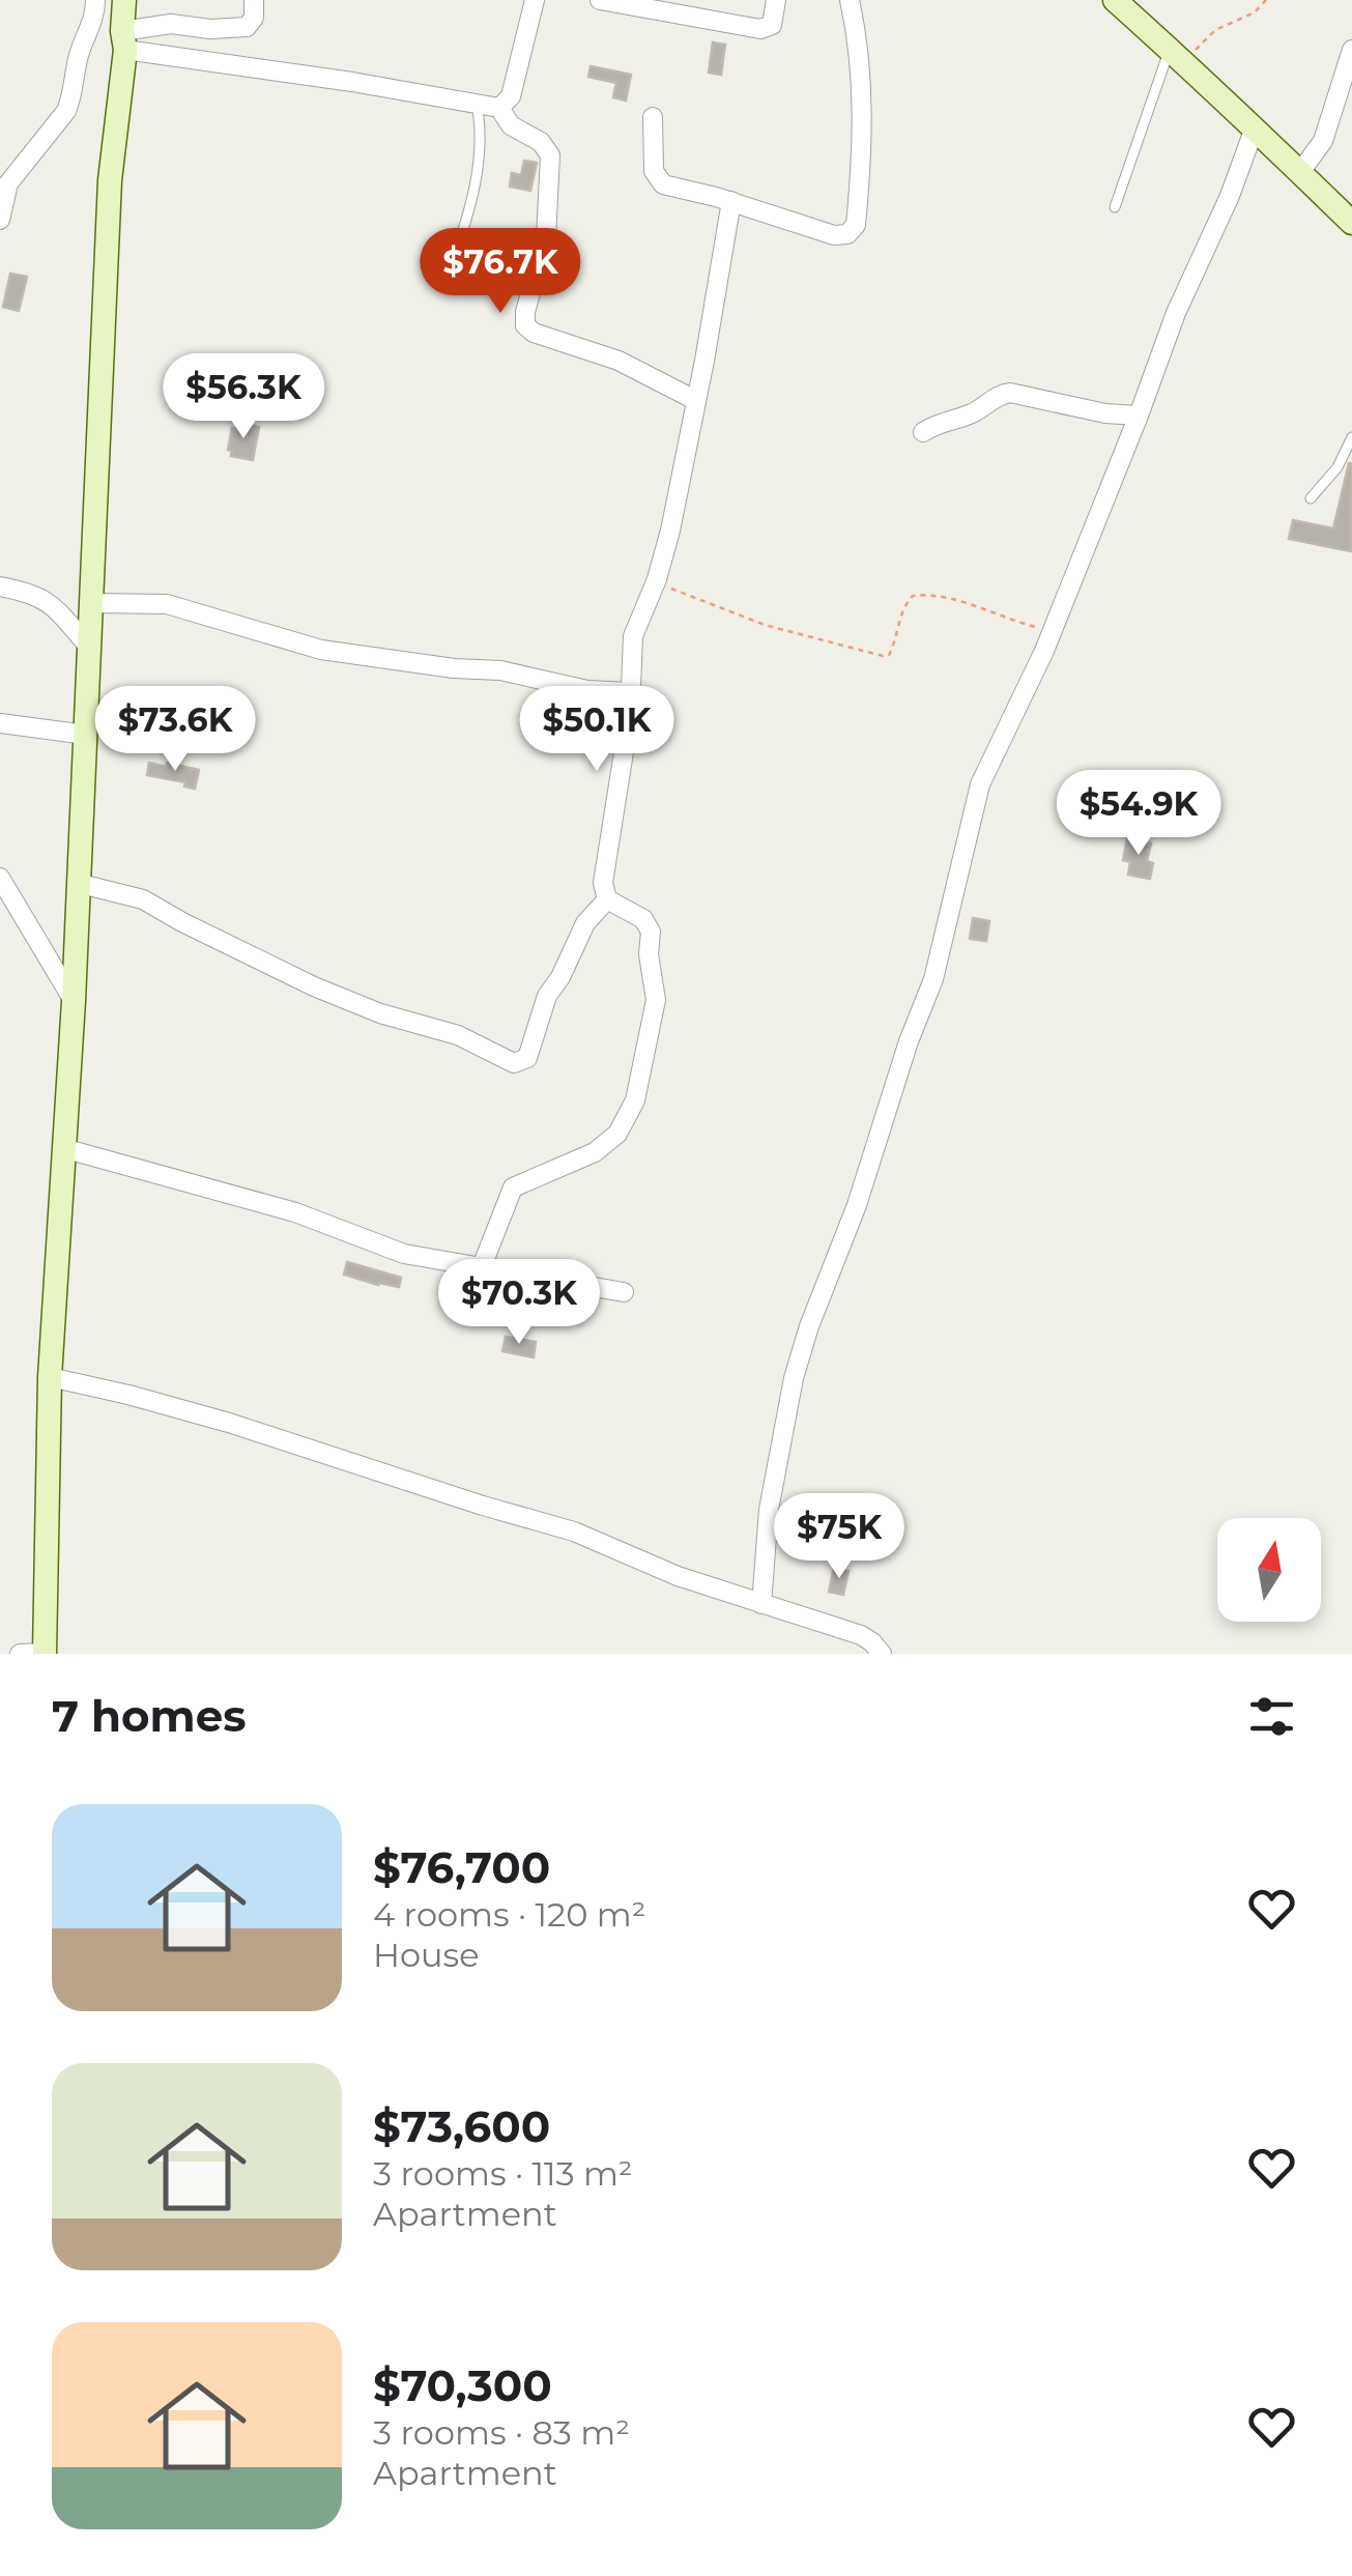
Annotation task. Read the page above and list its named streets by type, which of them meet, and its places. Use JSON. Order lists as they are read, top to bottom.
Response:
{
  "north": "top",
  "page": {
    "price": [
      "$76.7K",
      "$56.3K",
      "$73.6K",
      "$50.1K",
      "$54.9K",
      "$70.3K",
      "$75K"
    ],
    "heading": "7 homes",
    "list": [
      {
        "name": "$76,700",
        "note": "4 rooms · 120 m² · House"
      },
      {
        "name": "$73,600",
        "note": "3 rooms · 113 m² · Apartment"
      },
      {
        "name": "$70,300",
        "note": "3 rooms · 83 m² · Apartment"
      }
    ]
  }
}
